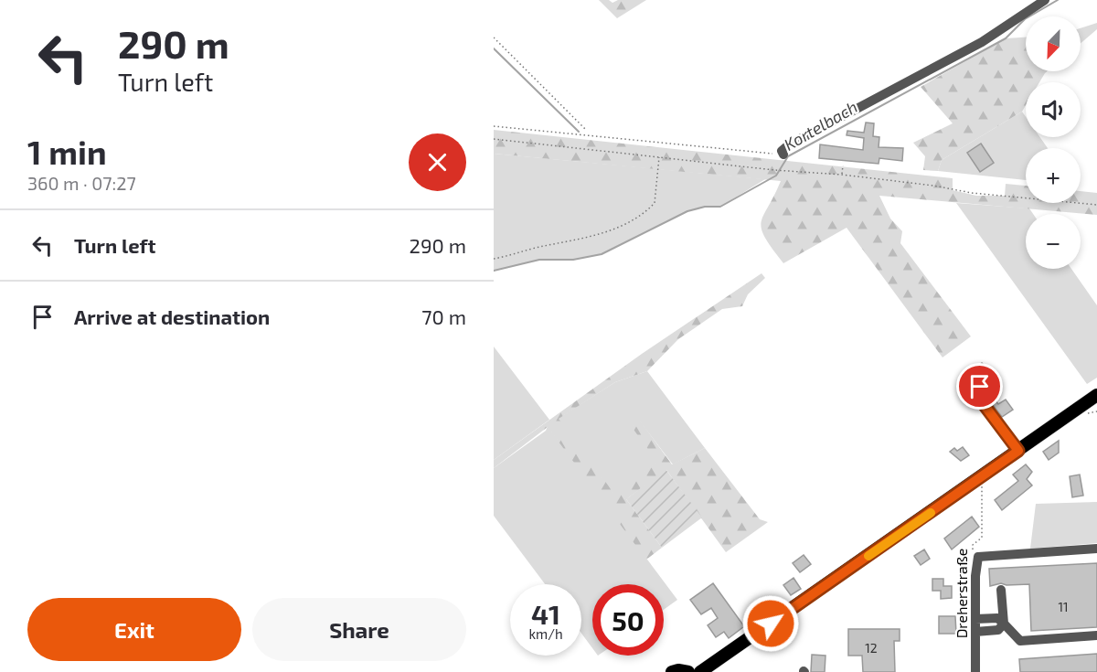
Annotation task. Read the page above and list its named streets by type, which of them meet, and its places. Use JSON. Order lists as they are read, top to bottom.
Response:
{
  "streets": {
    "street": ["Dreherstraße"]
  },
  "water": ["Kortelbach"],
  "house_numbers": ["11", "12"],
  "north": "bottom left",
  "page": {
    "turn": ["290 m", "Turn left"],
    "map_buttons": ["+", "−"],
    "heading": ["1 min", "360 m · 07:27"],
    "list": [
      {
        "name": "Turn left",
        "value": "290 m"
      },
      {
        "name": "Arrive at destination",
        "value": "70 m"
      }
    ],
    "speed": "41 km/h",
    "limit": "50",
    "buttons": ["Exit", "Share"]
  }
}
